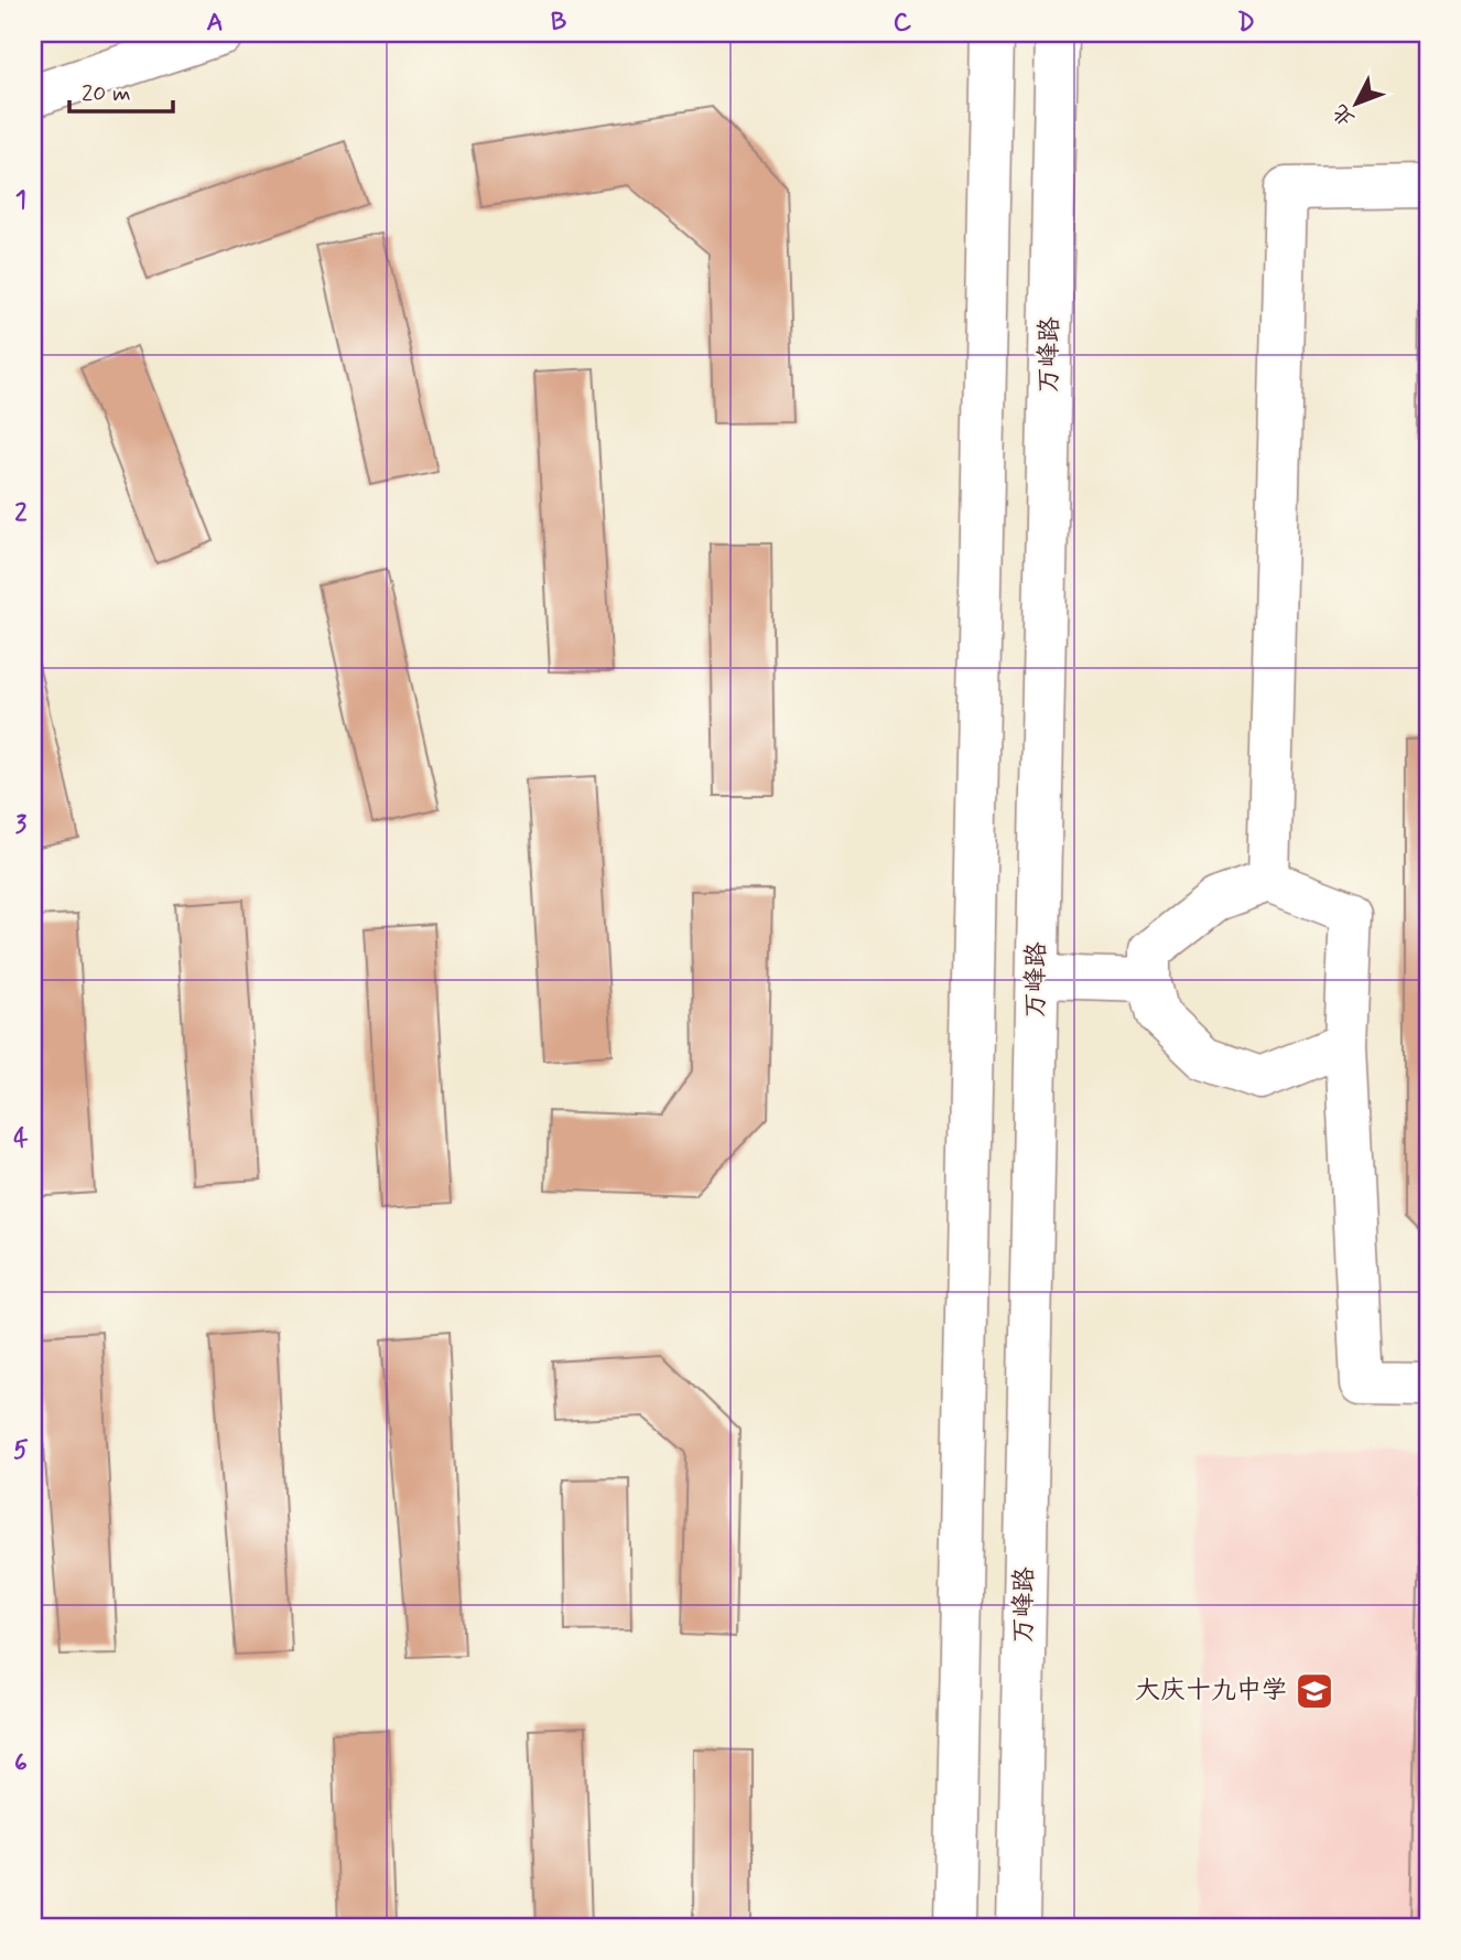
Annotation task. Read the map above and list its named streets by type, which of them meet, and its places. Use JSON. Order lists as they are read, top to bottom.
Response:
{
  "streets": {
    "main road": ["万峰路"]
  },
  "places": {
    "school or university": ["大庆十九中学"]
  },
  "scale_bar": "20 m",
  "north": "bottom left",
  "grid": {
    "columns": [
      "A",
      "B",
      "C",
      "D"
    ],
    "rows": [
      "1",
      "2",
      "3",
      "4",
      "5",
      "6"
    ]
  }
}
